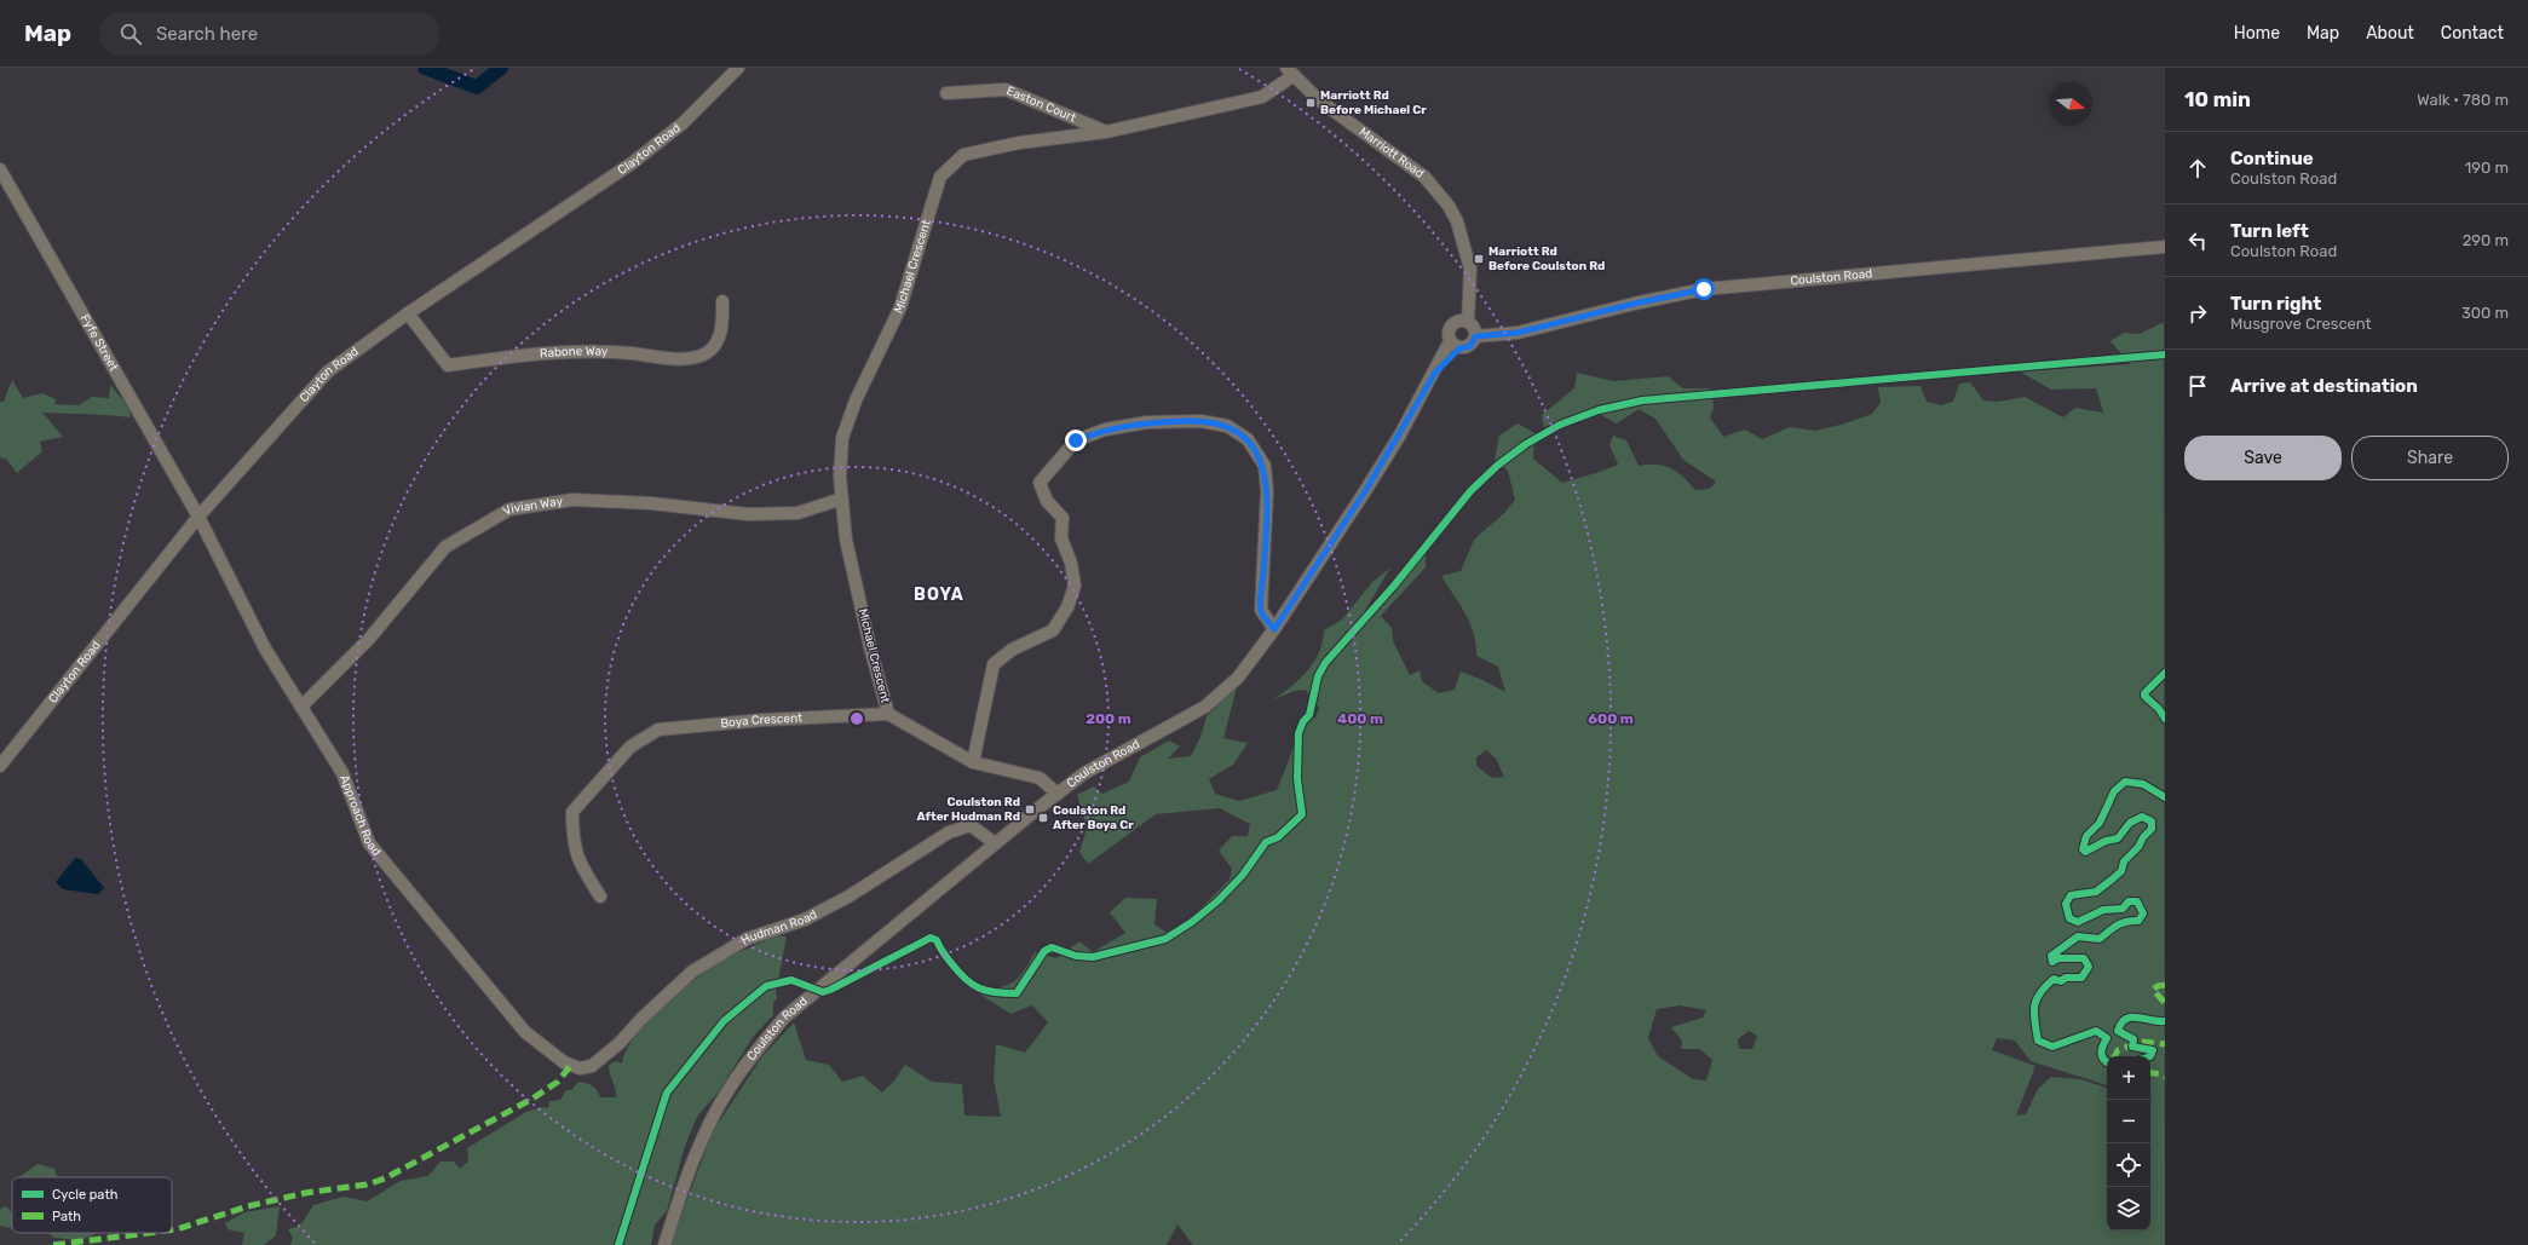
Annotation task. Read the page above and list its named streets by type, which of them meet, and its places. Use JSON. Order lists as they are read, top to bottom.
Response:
{
  "streets": {
    "street": [
      "Easton Court",
      "Clayton Road",
      "Marriott Road",
      "Michael Crescent",
      "Coulston Road",
      "Fyfe Street",
      "Rabone Way",
      "Vivian Way",
      "Boya Crescent",
      "Approach Road",
      "Hudman Road"
    ]
  },
  "crossings": [
    ["Easton Court", "Michael Crescent"],
    ["Clayton Road", "Fyfe Street"],
    ["Clayton Road", "Rabone Way"],
    ["Clayton Road", "Approach Road"],
    ["Marriott Road", "Michael Crescent"],
    ["Marriott Road", "Coulston Road"],
    ["Michael Crescent", "Vivian Way"],
    ["Michael Crescent", "Boya Crescent"],
    ["Coulston Road", "Hudman Road"],
    ["Fyfe Street", "Approach Road"],
    ["Vivian Way", "Approach Road"],
    ["Approach Road", "Hudman Road"]
  ],
  "districts": ["BOYA"],
  "places": {
    "transit": [
      "Marriott Rd Before Michael Cr",
      "Marriott Rd Before Coulston Rd",
      "Coulston Rd After Hudman Rd",
      "Coulston Rd After Boya Cr"
    ]
  },
  "legend": ["Cycle path", "Path"],
  "north": "right",
  "page": {
    "header": "Map",
    "search": "Search here",
    "nav": [
      "Home",
      "Map",
      "About",
      "Contact"
    ],
    "heading": ["10 min", "Walk · 780 m"],
    "list": [
      ["Continue", "Coulston Road", "190 m"],
      ["Turn left", "Coulston Road", "290 m"],
      ["Turn right", "Musgrove Crescent", "300 m"],
      "Arrive at destination"
    ],
    "buttons": ["Save", "Share"],
    "map_buttons": ["+", "−"]
  },
  "rings": ["200 m", "400 m", "600 m"]
}
